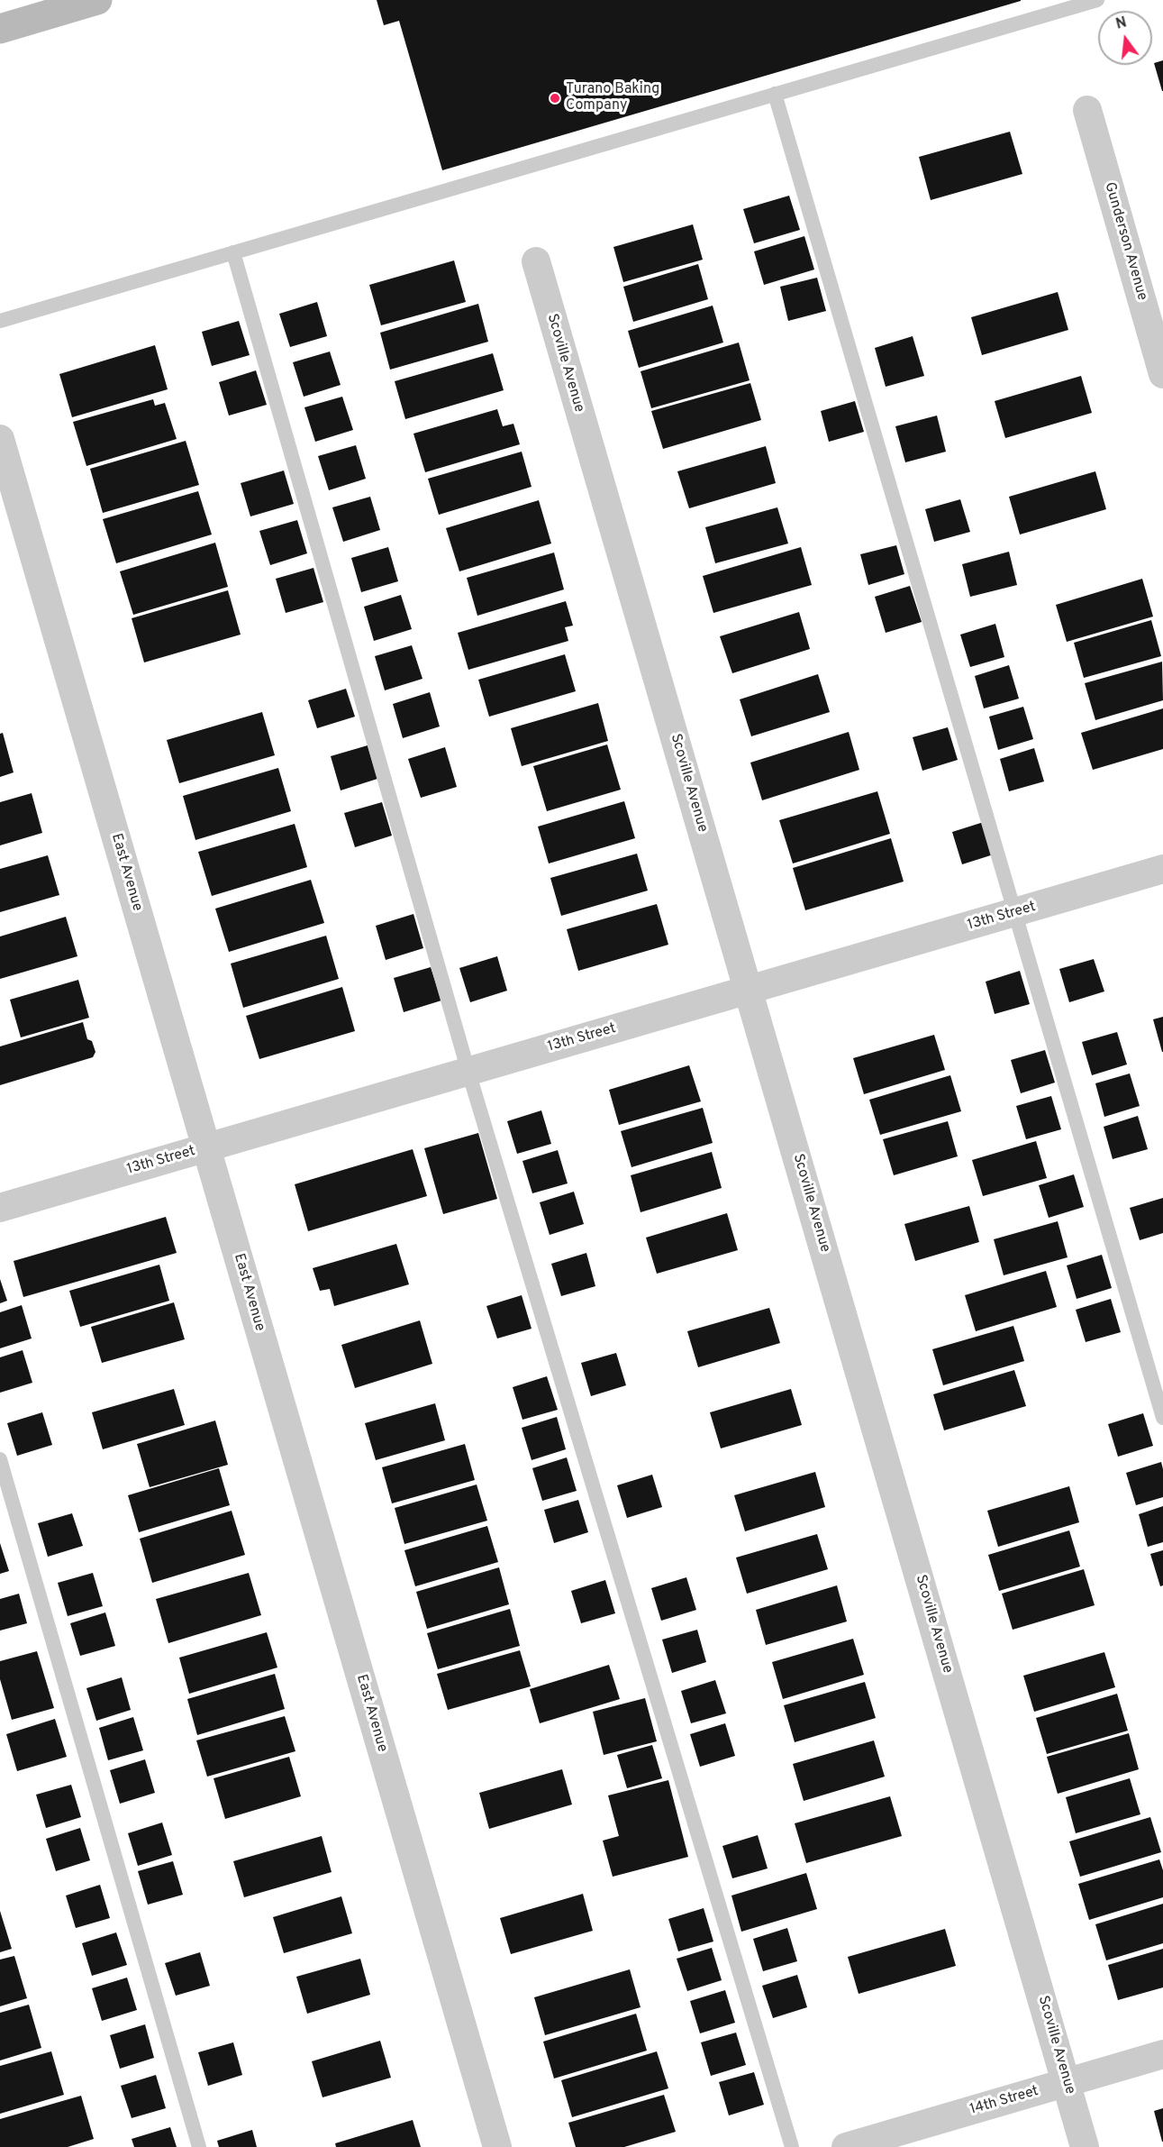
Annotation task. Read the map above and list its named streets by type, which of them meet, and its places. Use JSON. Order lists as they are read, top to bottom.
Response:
{
  "streets": {
    "street": [
      "Gunderson Avenue",
      "Scoville Avenue",
      "East Avenue",
      "13th Street",
      "14th Street"
    ]
  },
  "crossings": [
    ["Scoville Avenue", "13th Street"],
    ["Scoville Avenue", "14th Street"],
    ["East Avenue", "13th Street"]
  ],
  "places": ["Turano Baking Company"],
  "north": "top"
}
